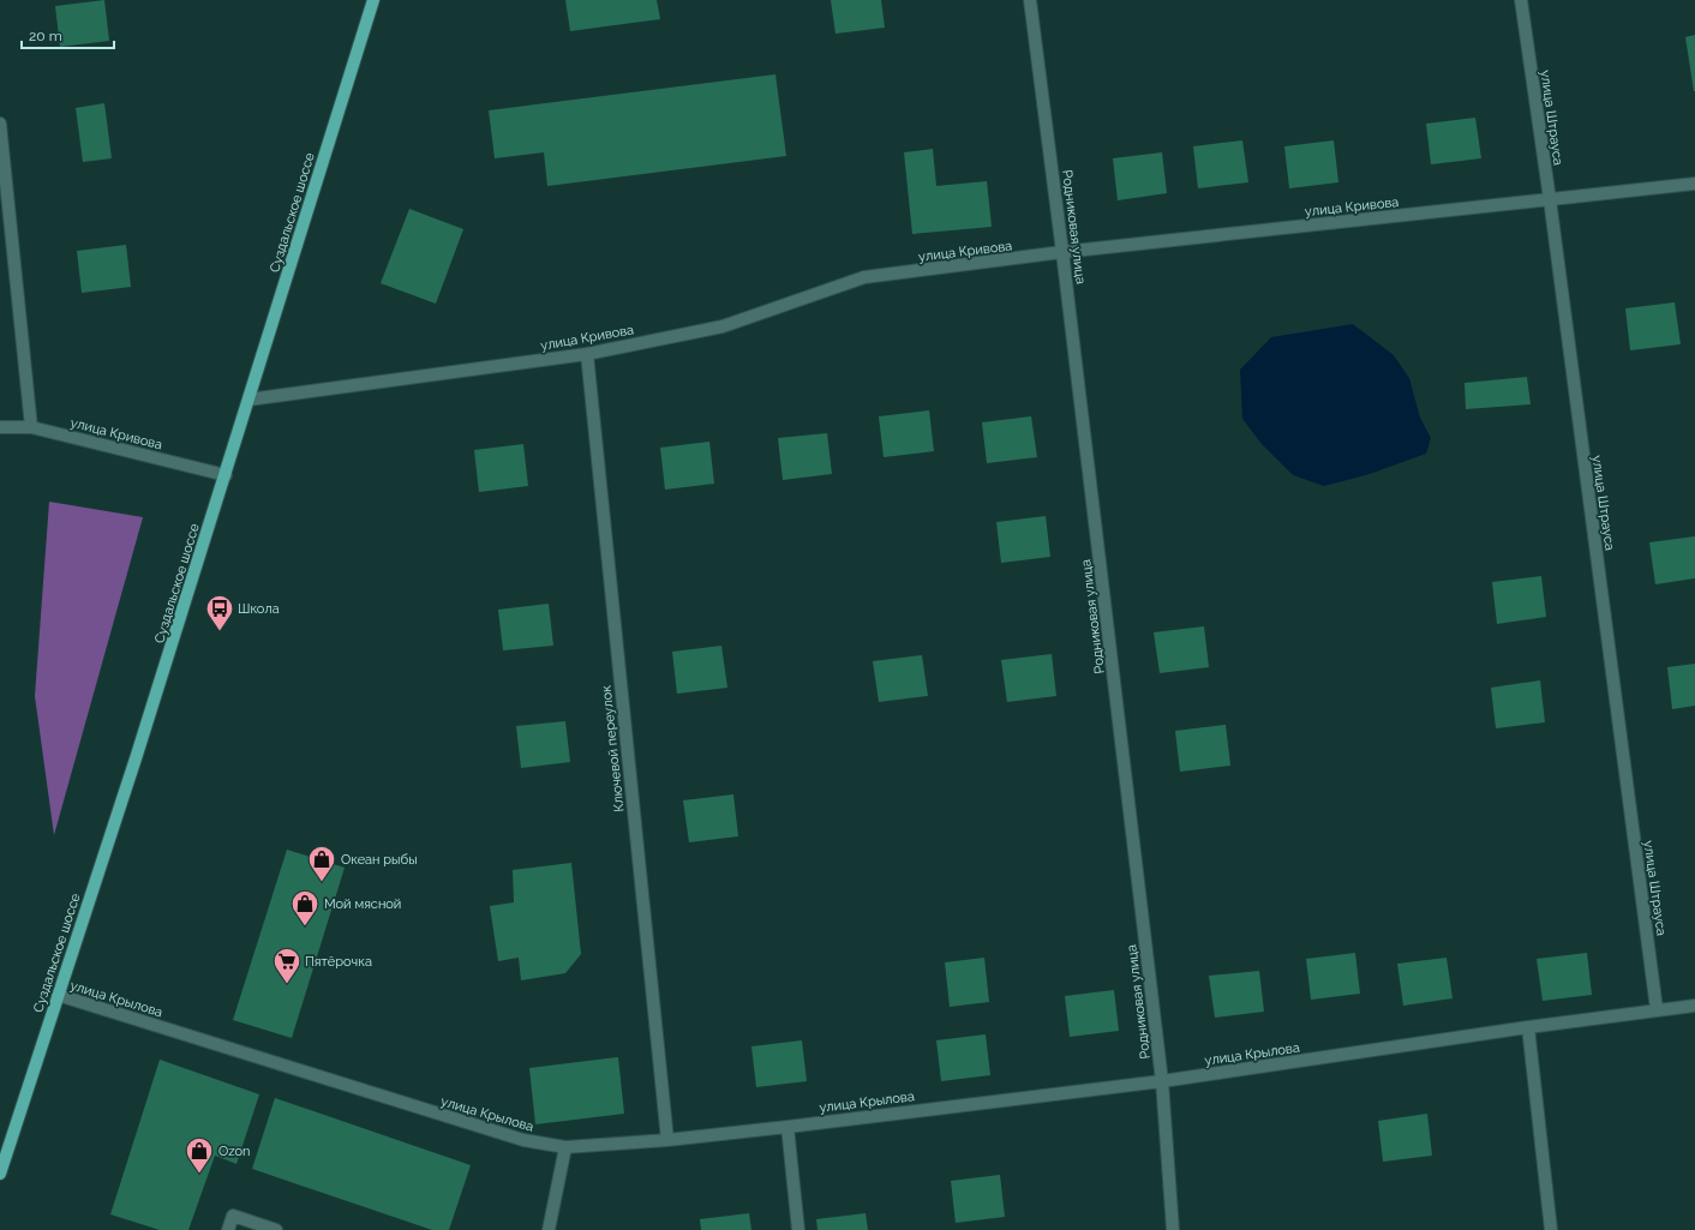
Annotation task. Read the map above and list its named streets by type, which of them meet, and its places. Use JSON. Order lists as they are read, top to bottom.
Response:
{
  "streets": {
    "main road": ["Суздальское шоссе"],
    "street": [
      "улица Штрауса",
      "улица Кривова",
      "Родниковая улица",
      "Ключевой переулок",
      "улица Крылова"
    ]
  },
  "crossings": [
    ["улица Штрауса", "улица Кривова"],
    ["улица Штрауса", "улица Крылова"],
    ["улица Кривова", "Суздальское шоссе"],
    ["улица Кривова", "Родниковая улица"],
    ["улица Кривова", "Ключевой переулок"],
    ["Суздальское шоссе", "улица Крылова"],
    ["Родниковая улица", "улица Крылова"],
    ["Ключевой переулок", "улица Крылова"]
  ],
  "places": {
    "bus stop": ["Школа"],
    "shop": ["Океан рыбы", "Мой мясной", "Ozon"],
    "supermarket": ["Пятёрочка"]
  },
  "scale_bar": "20 m"
}
